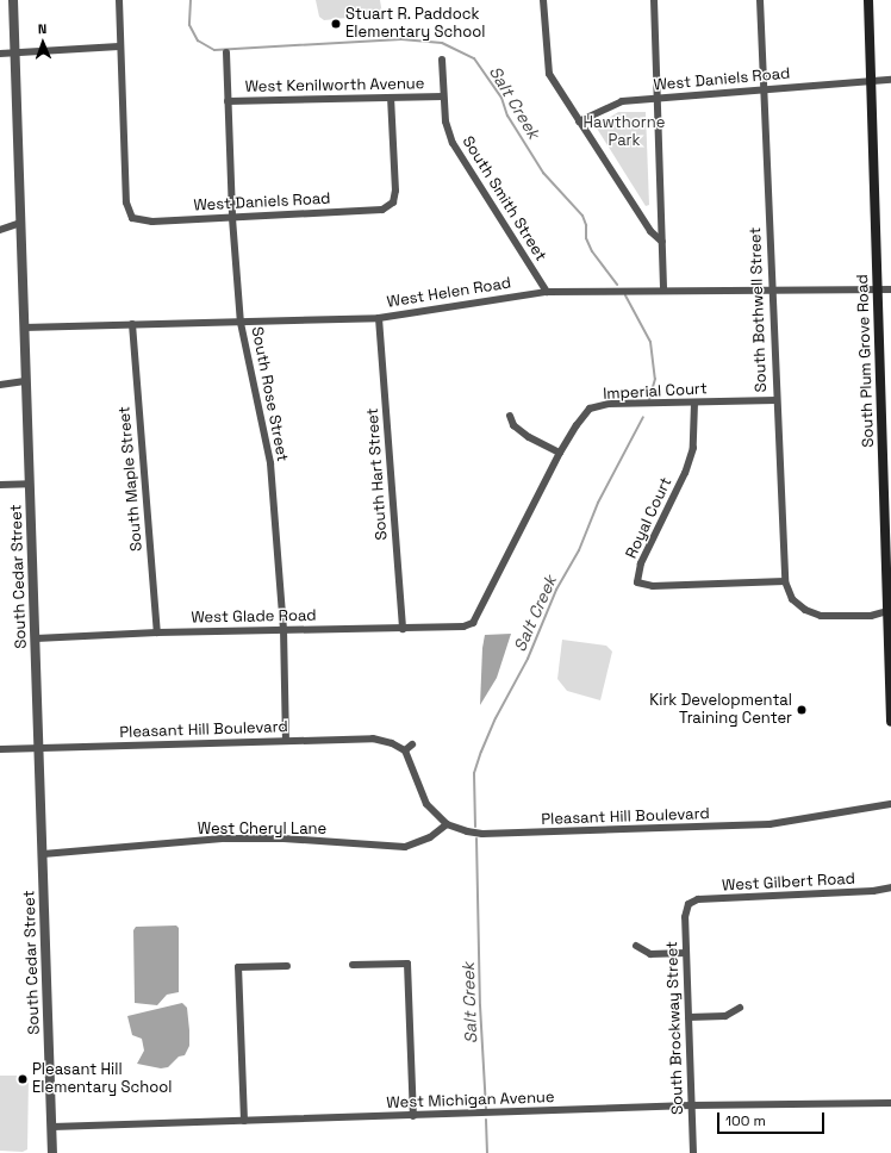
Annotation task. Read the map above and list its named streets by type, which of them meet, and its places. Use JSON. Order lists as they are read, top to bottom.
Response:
{
  "streets": {
    "main road": ["South Plum Grove Road"],
    "street": [
      "West Daniels Road",
      "West Kenilworth Avenue",
      "South Smith Street",
      "West Helen Road",
      "South Bothwell Street",
      "Imperial Court",
      "South Rose Street",
      "South Hart Street",
      "South Maple Street",
      "Royal Court",
      "South Cedar Street",
      "West Glade Road",
      "Pleasant Hill Boulevard",
      "West Cheryl Lane",
      "West Gilbert Road",
      "South Brockway Street",
      "West Michigan Avenue"
    ]
  },
  "crossings": [
    ["West Daniels Road", "West Kenilworth Avenue"],
    ["West Daniels Road", "South Bothwell Street"],
    ["West Daniels Road", "South Plum Grove Road"],
    ["West Daniels Road", "South Rose Street"],
    ["West Kenilworth Avenue", "South Smith Street"],
    ["West Kenilworth Avenue", "South Rose Street"],
    ["South Smith Street", "West Helen Road"],
    ["West Helen Road", "South Bothwell Street"],
    ["West Helen Road", "South Plum Grove Road"],
    ["West Helen Road", "South Rose Street"],
    ["West Helen Road", "South Hart Street"],
    ["West Helen Road", "South Maple Street"],
    ["West Helen Road", "South Cedar Street"],
    ["South Bothwell Street", "South Plum Grove Road"],
    ["South Bothwell Street", "Imperial Court"],
    ["South Bothwell Street", "Royal Court"],
    ["Imperial Court", "Royal Court"],
    ["Imperial Court", "West Glade Road"],
    ["South Rose Street", "West Glade Road"],
    ["South Rose Street", "Pleasant Hill Boulevard"],
    ["South Hart Street", "West Glade Road"],
    ["South Maple Street", "West Glade Road"],
    ["South Cedar Street", "West Glade Road"],
    ["South Cedar Street", "Pleasant Hill Boulevard"],
    ["South Cedar Street", "West Cheryl Lane"],
    ["South Cedar Street", "West Michigan Avenue"],
    ["Pleasant Hill Boulevard", "West Cheryl Lane"],
    ["West Gilbert Road", "South Brockway Street"],
    ["South Brockway Street", "West Michigan Avenue"]
  ],
  "water": ["Salt Creek"],
  "parks": ["Hawthorne Park"],
  "places": ["Stuart R. Paddock Elementary School", "Kirk Developmental Training Center", "Pleasant Hill Elementary School"],
  "scale_bar": "100 m",
  "north": "top"
}
